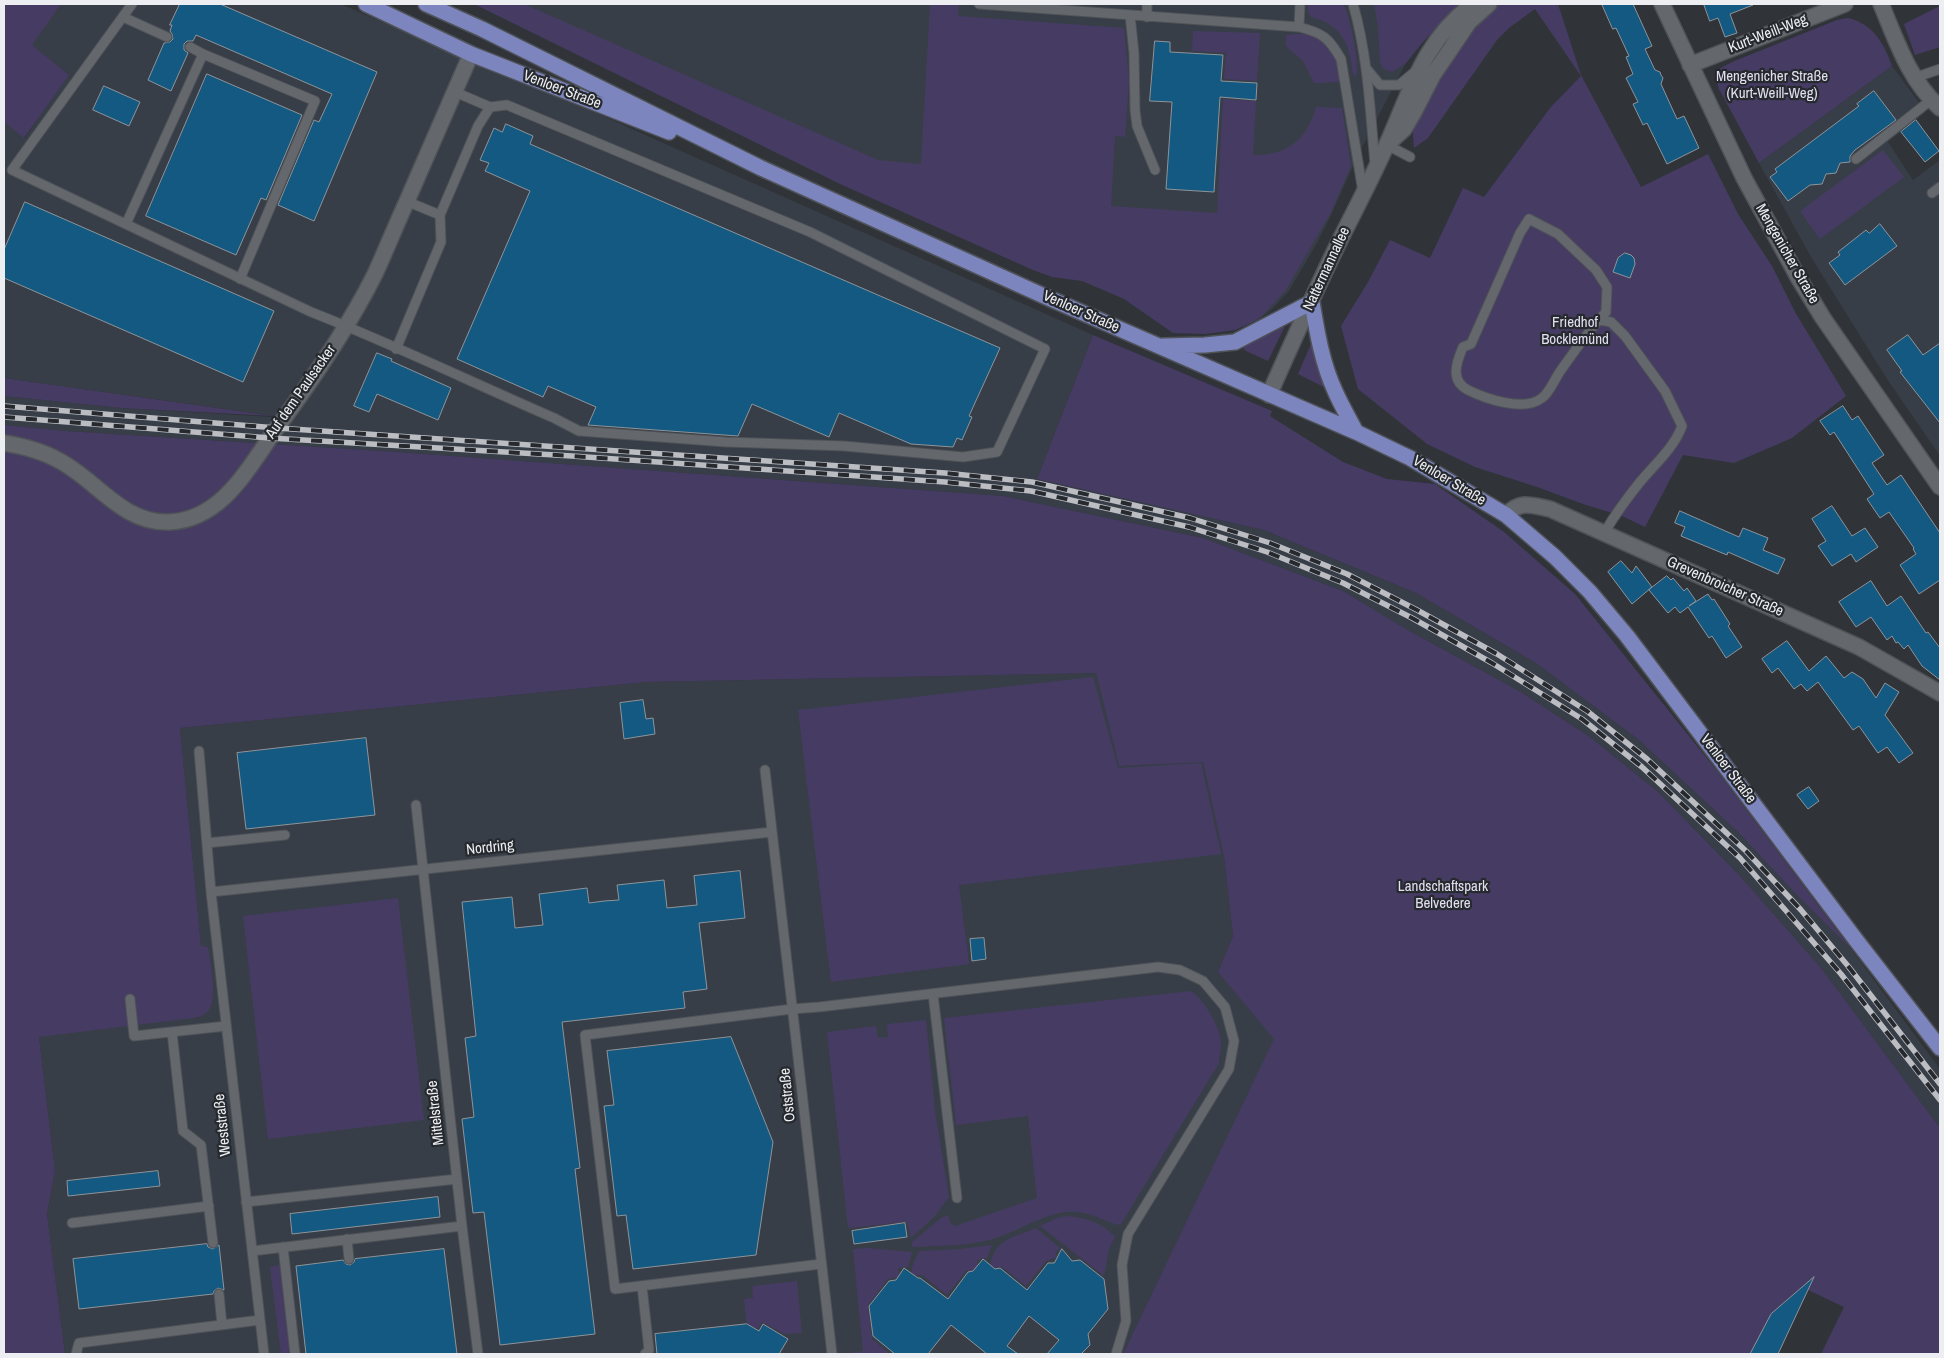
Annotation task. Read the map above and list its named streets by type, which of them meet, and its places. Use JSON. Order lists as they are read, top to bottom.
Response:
{
  "streets": {
    "main road": ["Venloer Straße"],
    "street": [
      "Kurt-Weill-Weg",
      "Mengenicher Straße",
      "Nattermannallee",
      "Auf dem Paulsacker",
      "Grevenbroicher Straße"
    ],
    "lane": [
      "Nordring",
      "Oststraße",
      "Mittelstraße",
      "Weststraße"
    ]
  },
  "crossings": [
    ["Kurt-Weill-Weg", "Mengenicher Straße"],
    ["Venloer Straße", "Nattermannallee"],
    ["Venloer Straße", "Auf dem Paulsacker"],
    ["Venloer Straße", "Grevenbroicher Straße"],
    ["Nordring", "Oststraße"],
    ["Nordring", "Mittelstraße"],
    ["Nordring", "Weststraße"]
  ],
  "parks": ["Mengenicher Straße (Kurt-Weill-Weg)", "Friedhof Bocklemünd", "Landschaftspark Belvedere"]
}
